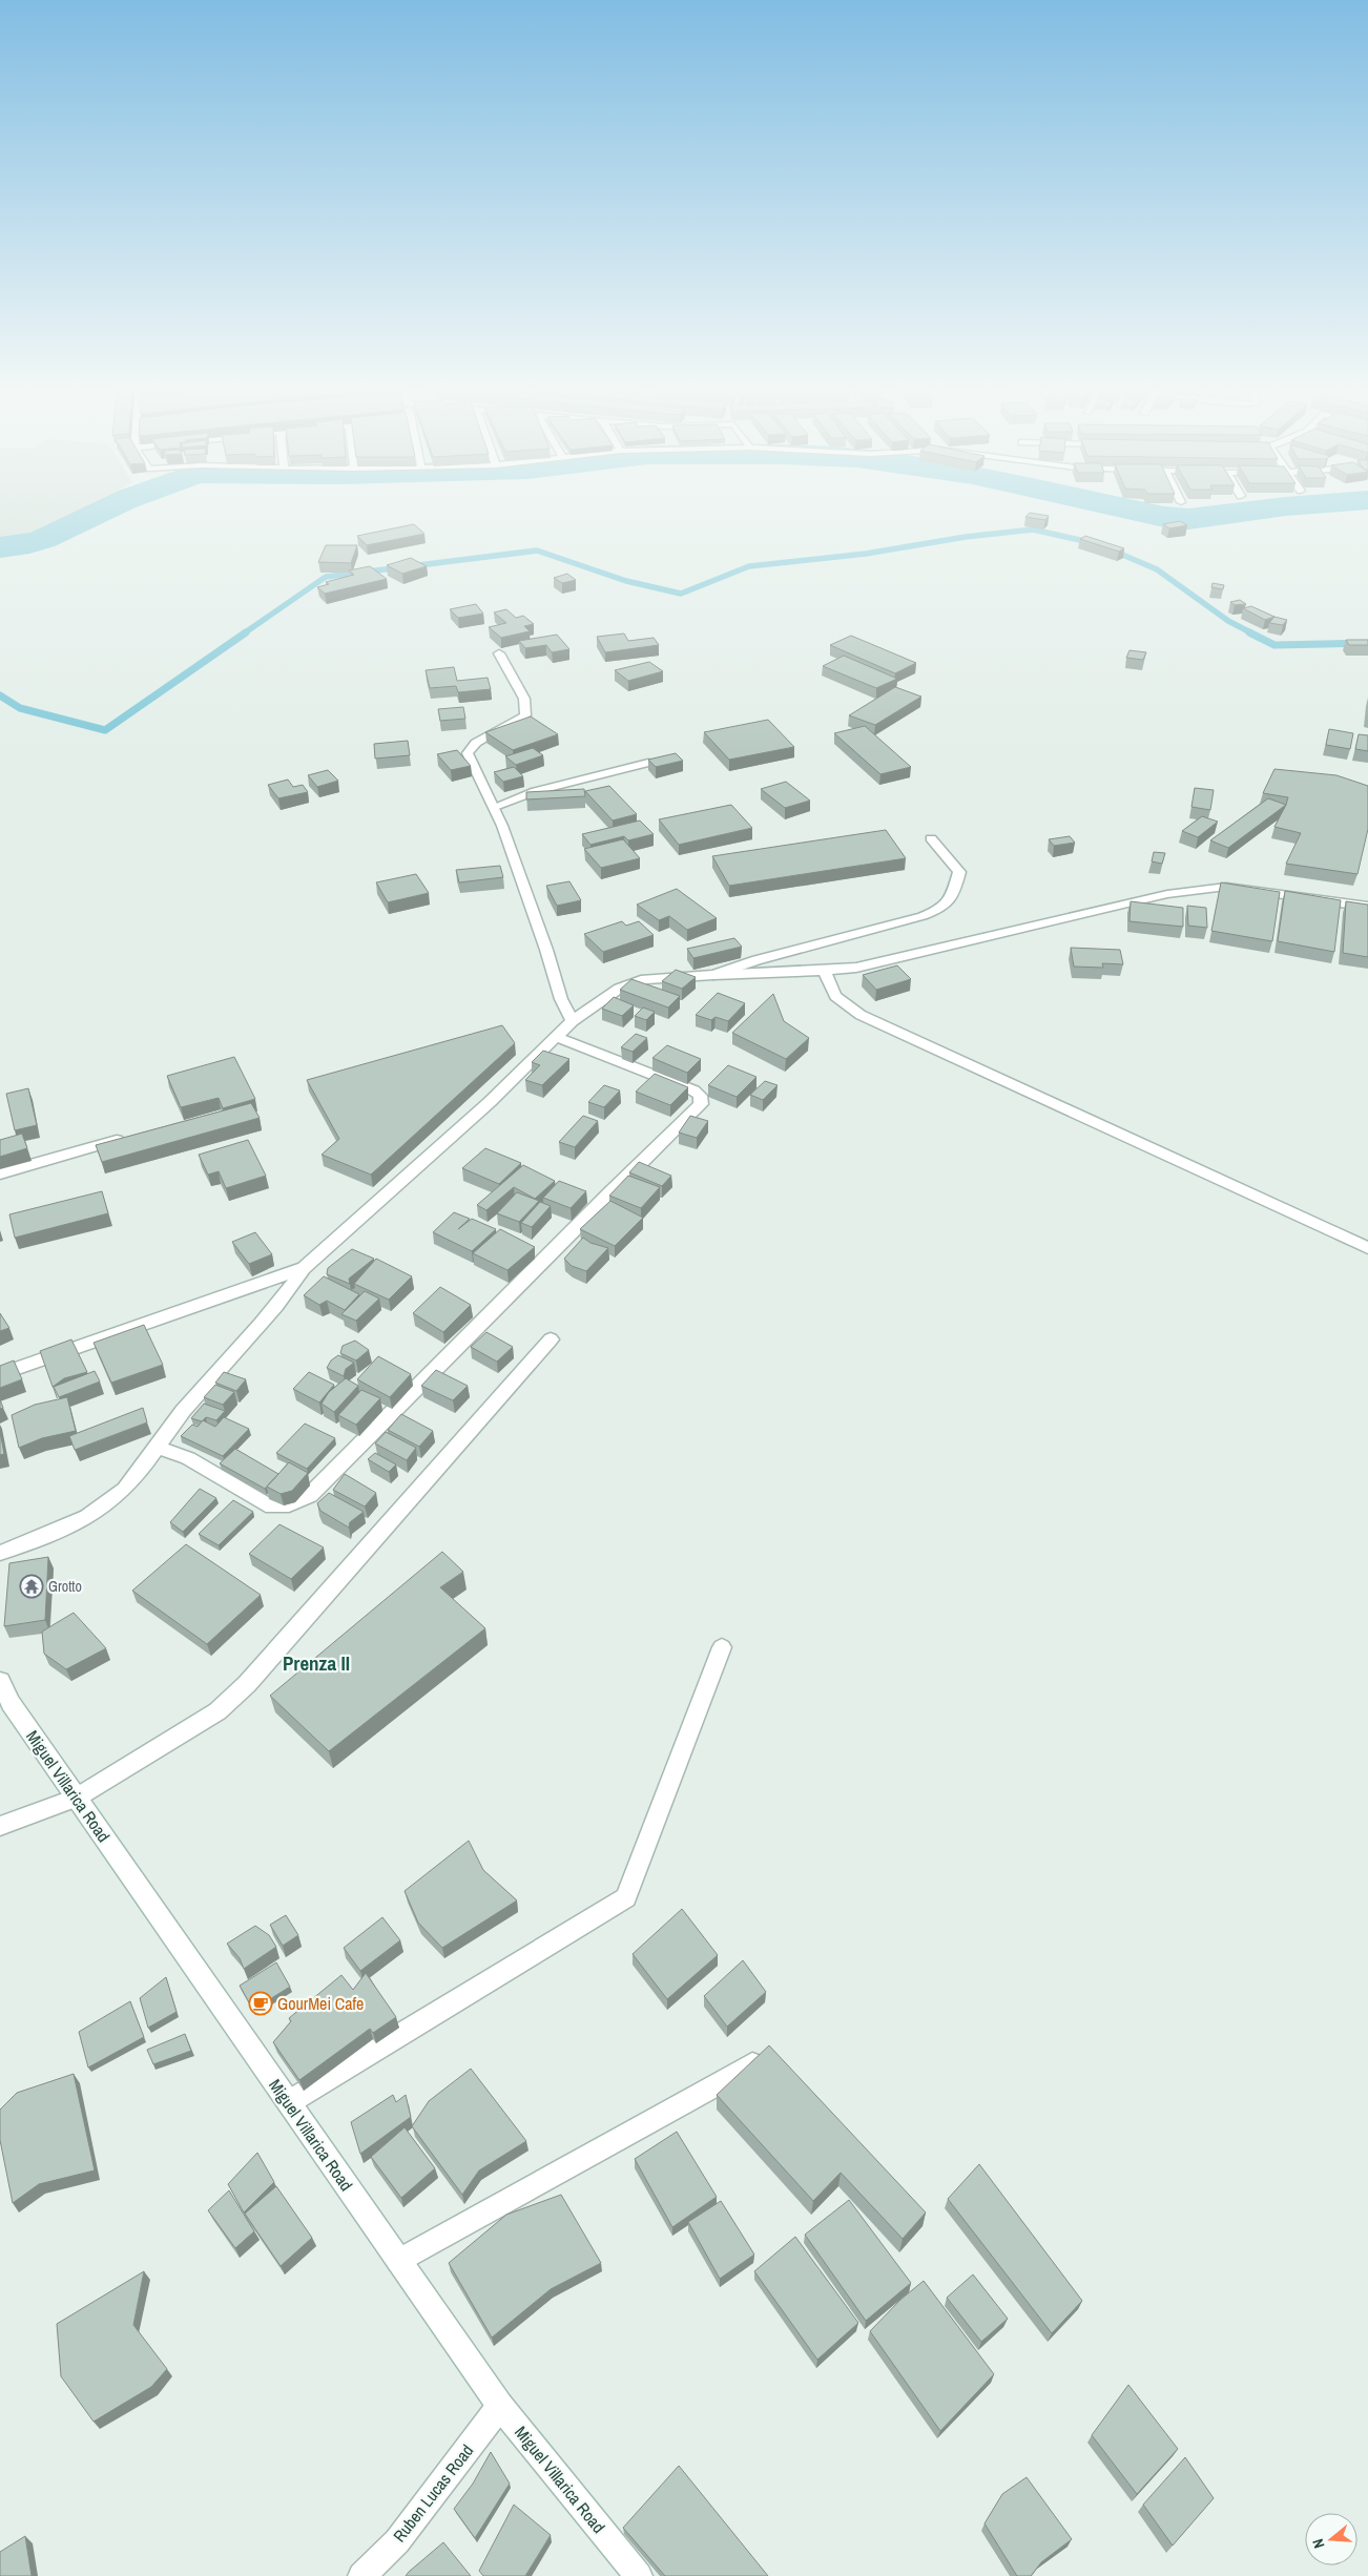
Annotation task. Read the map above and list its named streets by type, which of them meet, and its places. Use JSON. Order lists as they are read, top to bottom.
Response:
{
  "streets": {
    "street": ["Miguel Villarica Road", "Ruben Lucas Road"]
  },
  "crossings": [
    ["Miguel Villarica Road", "Ruben Lucas Road"]
  ],
  "districts": ["Prenza II"],
  "places": {
    "temple": ["Grotto"],
    "cafe": ["GourMei Cafe"]
  },
  "north": "left"
}
